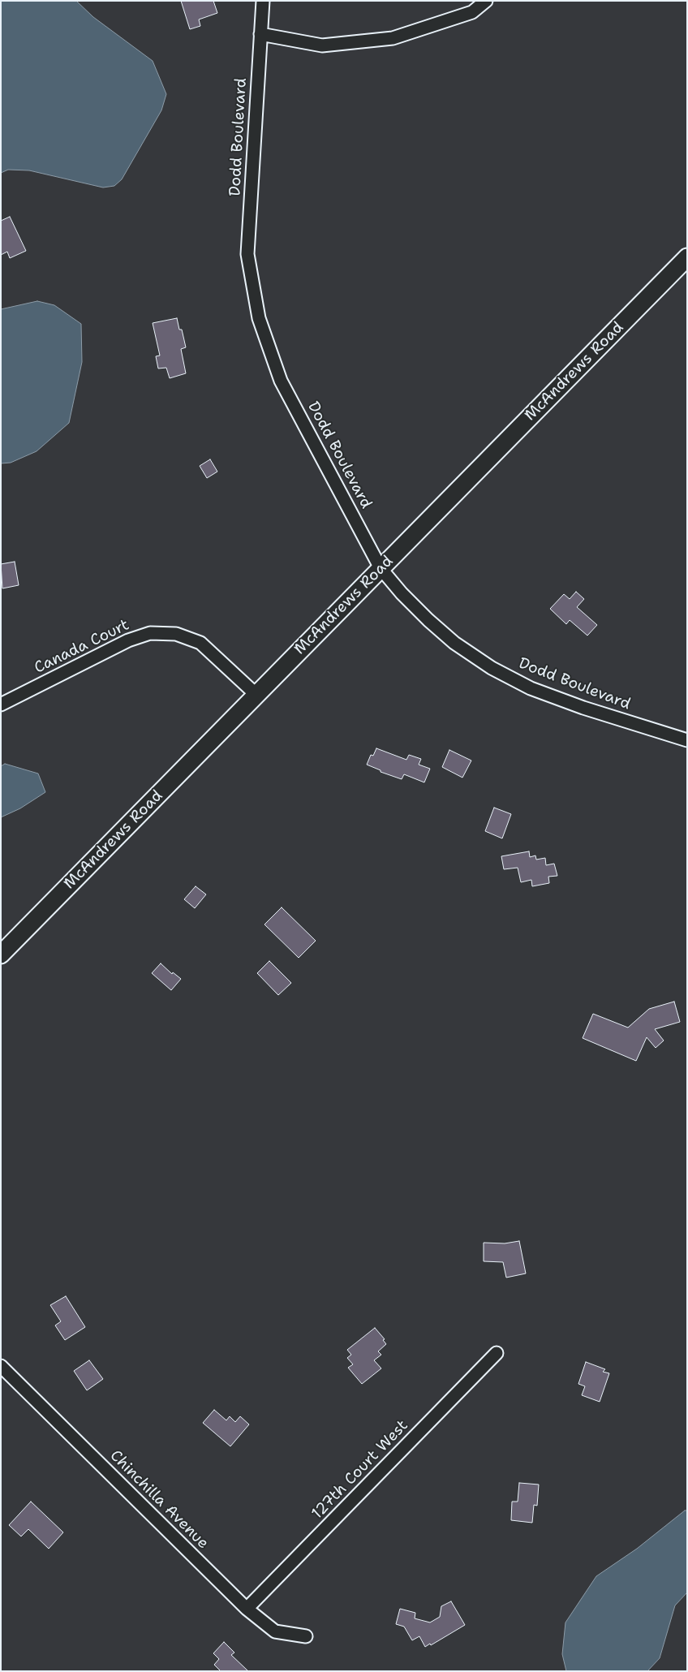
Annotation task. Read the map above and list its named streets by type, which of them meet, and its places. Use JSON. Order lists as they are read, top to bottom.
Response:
{
  "streets": {
    "main road": ["McAndrews Road"],
    "street": [
      "Dodd Boulevard",
      "Canada Court",
      "127th Court West",
      "Chinchilla Avenue"
    ]
  },
  "crossings": [
    ["Dodd Boulevard", "McAndrews Road"],
    ["McAndrews Road", "Canada Court"],
    ["127th Court West", "Chinchilla Avenue"]
  ]
}
